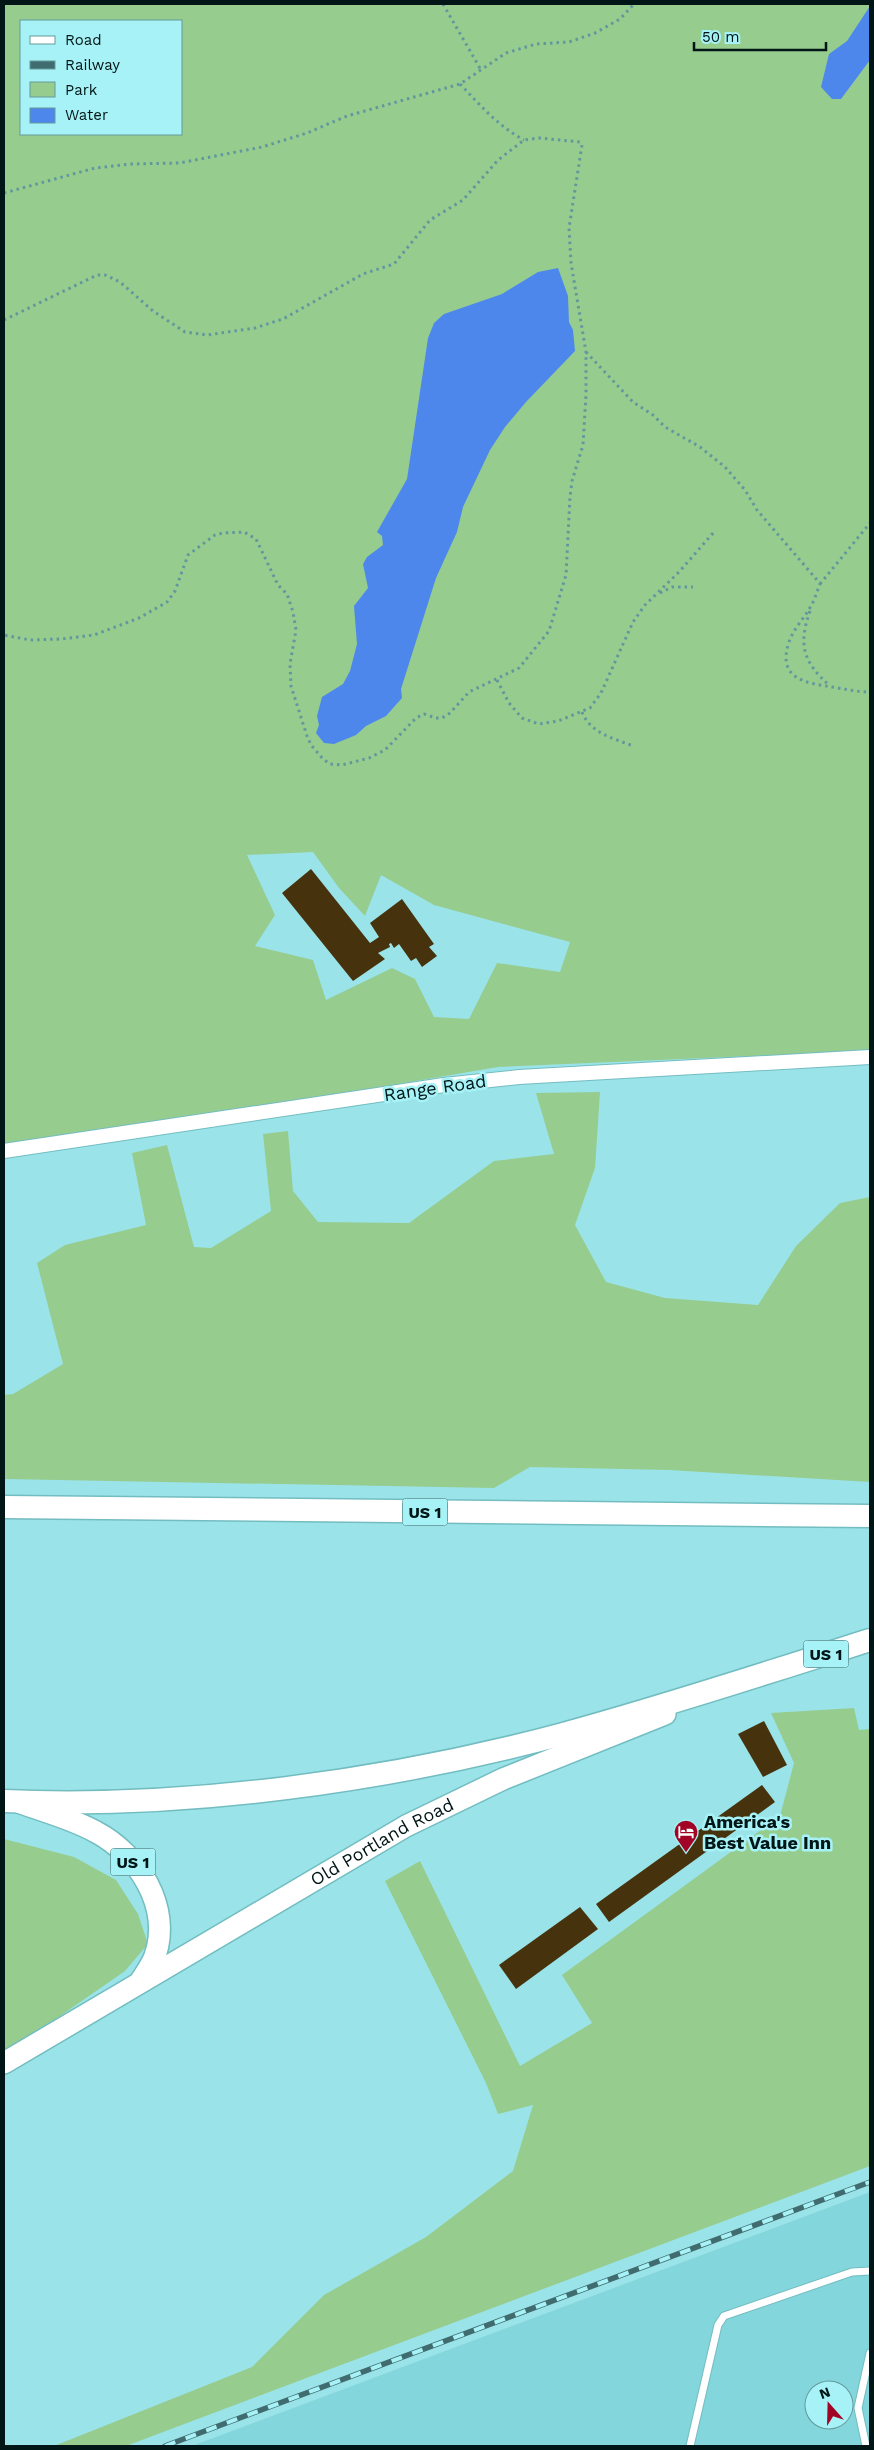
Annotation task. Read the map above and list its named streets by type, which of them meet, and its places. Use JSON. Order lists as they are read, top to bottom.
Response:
{
  "streets": {
    "highway": ["US 1"],
    "main road": ["Old Portland Road"],
    "street": ["Range Road"]
  },
  "crossings": [
    ["US 1", "Old Portland Road"]
  ],
  "places": {
    "hotel": ["America's Best Value Inn"]
  },
  "legend": [
    "Road",
    "Railway",
    "Park",
    "Water"
  ],
  "scale_bar": "50 m",
  "north": "top"
}
